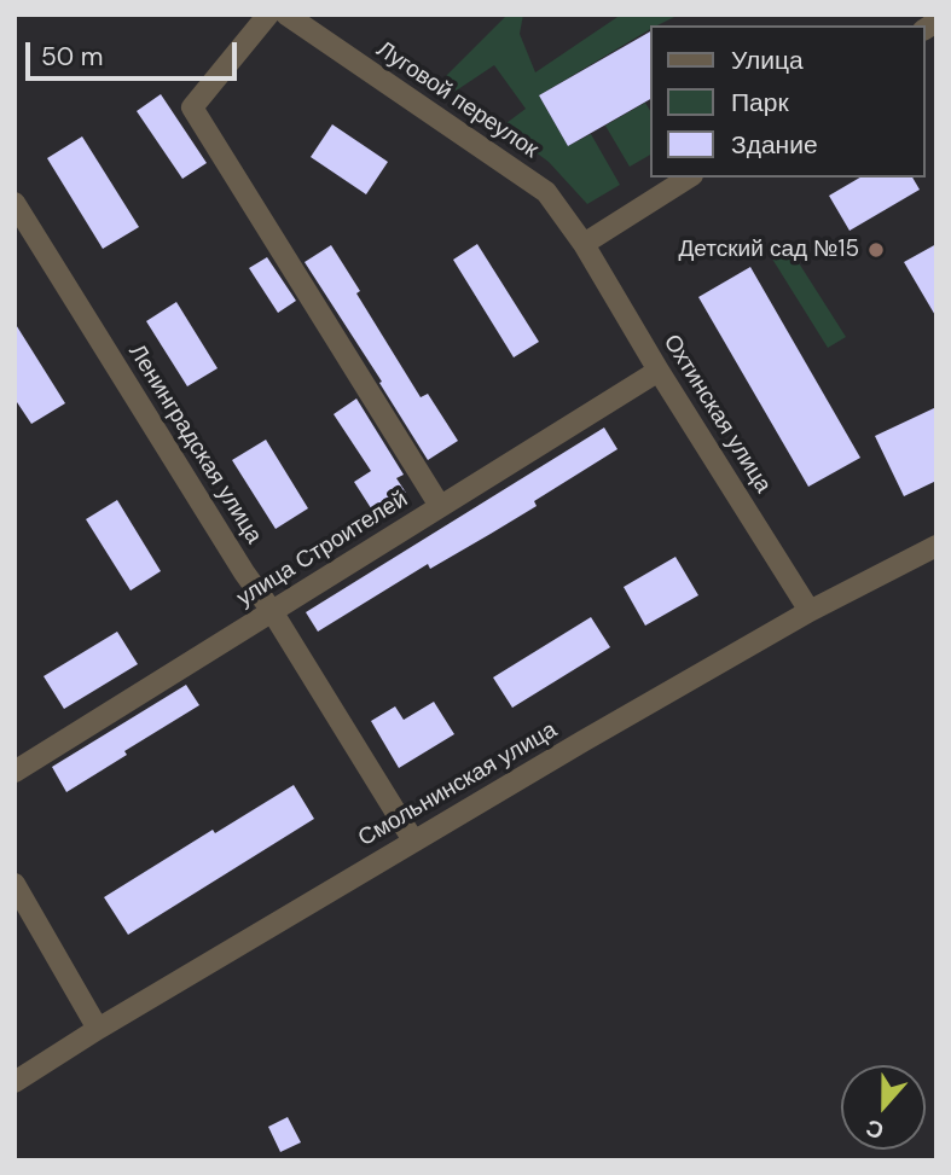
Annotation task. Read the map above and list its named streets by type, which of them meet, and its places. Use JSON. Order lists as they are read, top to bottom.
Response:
{
  "streets": {
    "street": [
      "Луговой переулок",
      "Охтинская улица",
      "Ленинградская улица",
      "улица Строителей",
      "Смольнинская улица"
    ]
  },
  "crossings": [
    ["Луговой переулок", "Охтинская улица"],
    ["Охтинская улица", "улица Строителей"],
    ["Охтинская улица", "Смольнинская улица"],
    ["Ленинградская улица", "улица Строителей"],
    ["Ленинградская улица", "Смольнинская улица"]
  ],
  "places": ["Детский сад №15"],
  "legend": ["Улица", "Парк", "Здание"],
  "scale_bar": "50 m",
  "north": "bottom"
}
